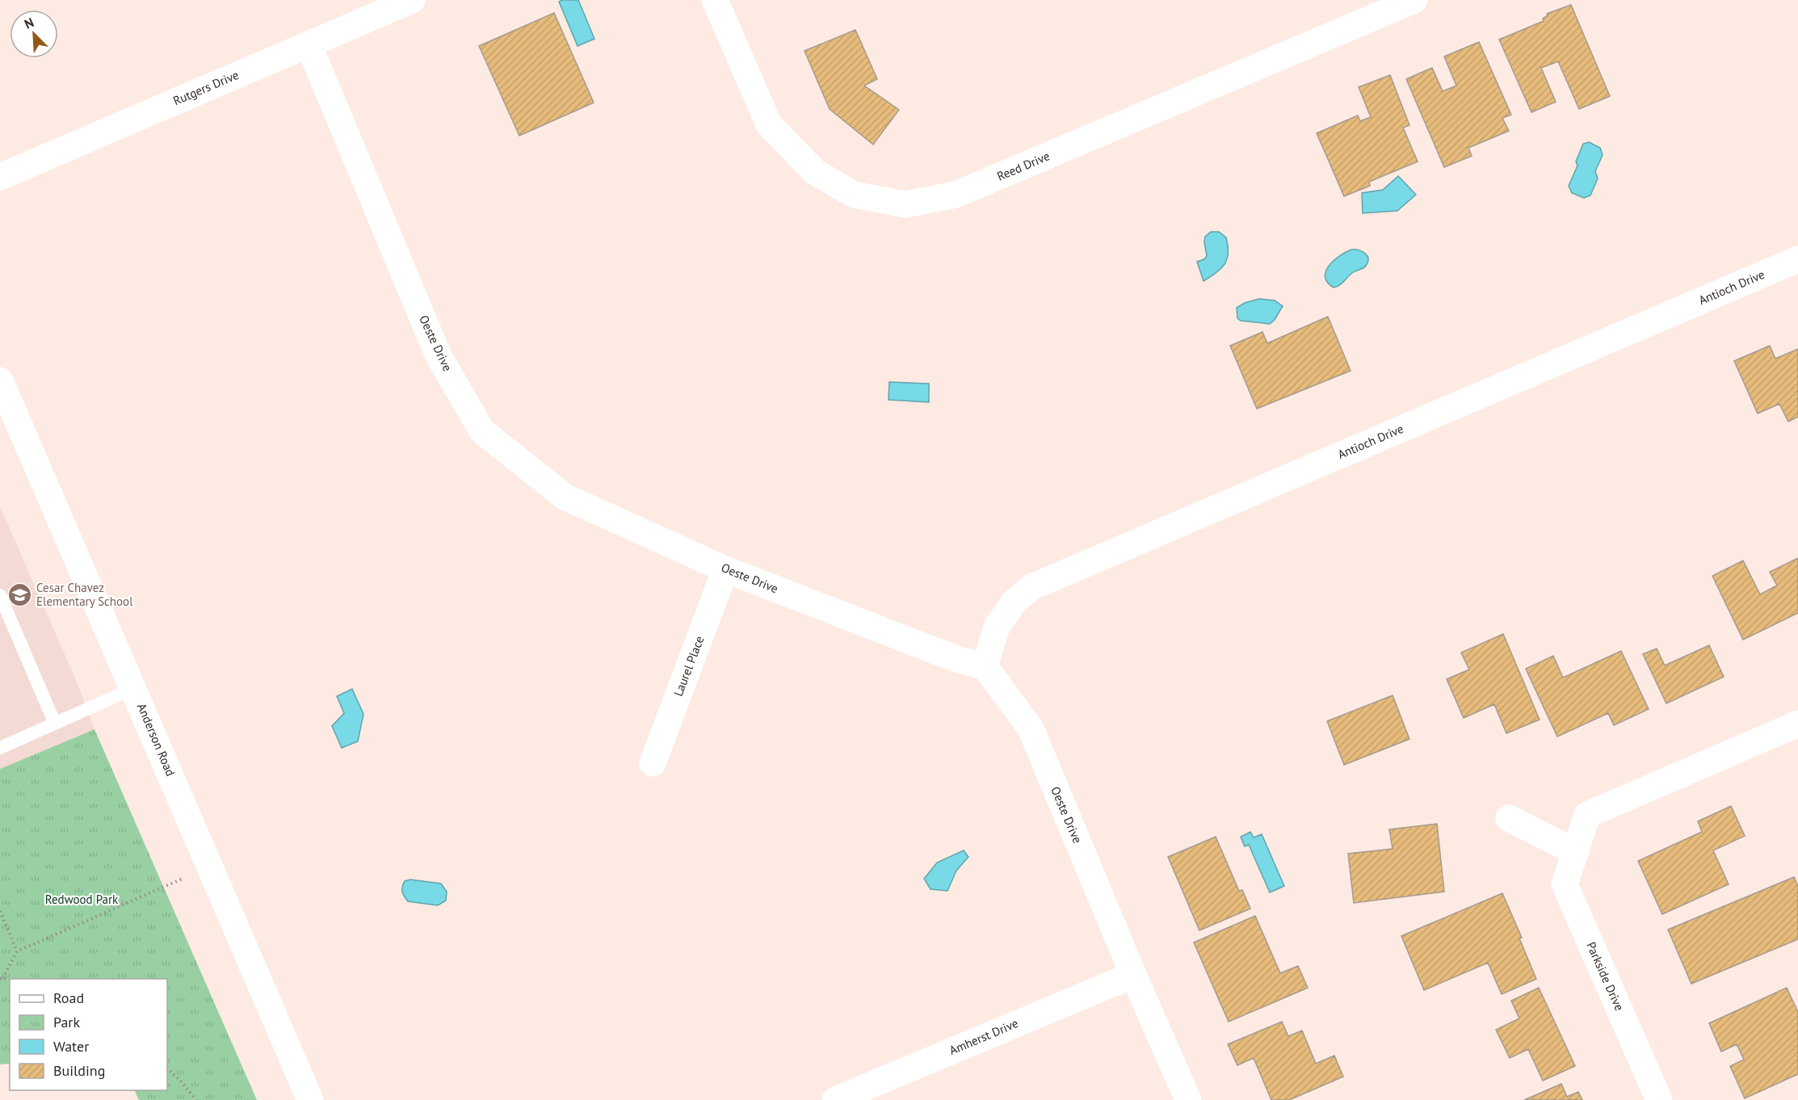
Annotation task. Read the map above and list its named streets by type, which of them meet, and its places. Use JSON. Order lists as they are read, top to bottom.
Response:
{
  "streets": {
    "street": [
      "Rutgers Drive",
      "Reed Drive",
      "Antioch Drive",
      "Oeste Drive",
      "Laurel Place",
      "Anderson Road",
      "Parkside Drive",
      "Amherst Drive"
    ]
  },
  "crossings": [
    ["Rutgers Drive", "Oeste Drive"],
    ["Antioch Drive", "Oeste Drive"],
    ["Oeste Drive", "Laurel Place"],
    ["Oeste Drive", "Amherst Drive"]
  ],
  "parks": ["Redwood Park"],
  "places": {
    "school or university": ["Cesar Chavez Elementary School"]
  },
  "legend": [
    "Road",
    "Park",
    "Water",
    "Building"
  ],
  "north": "top left"
}
